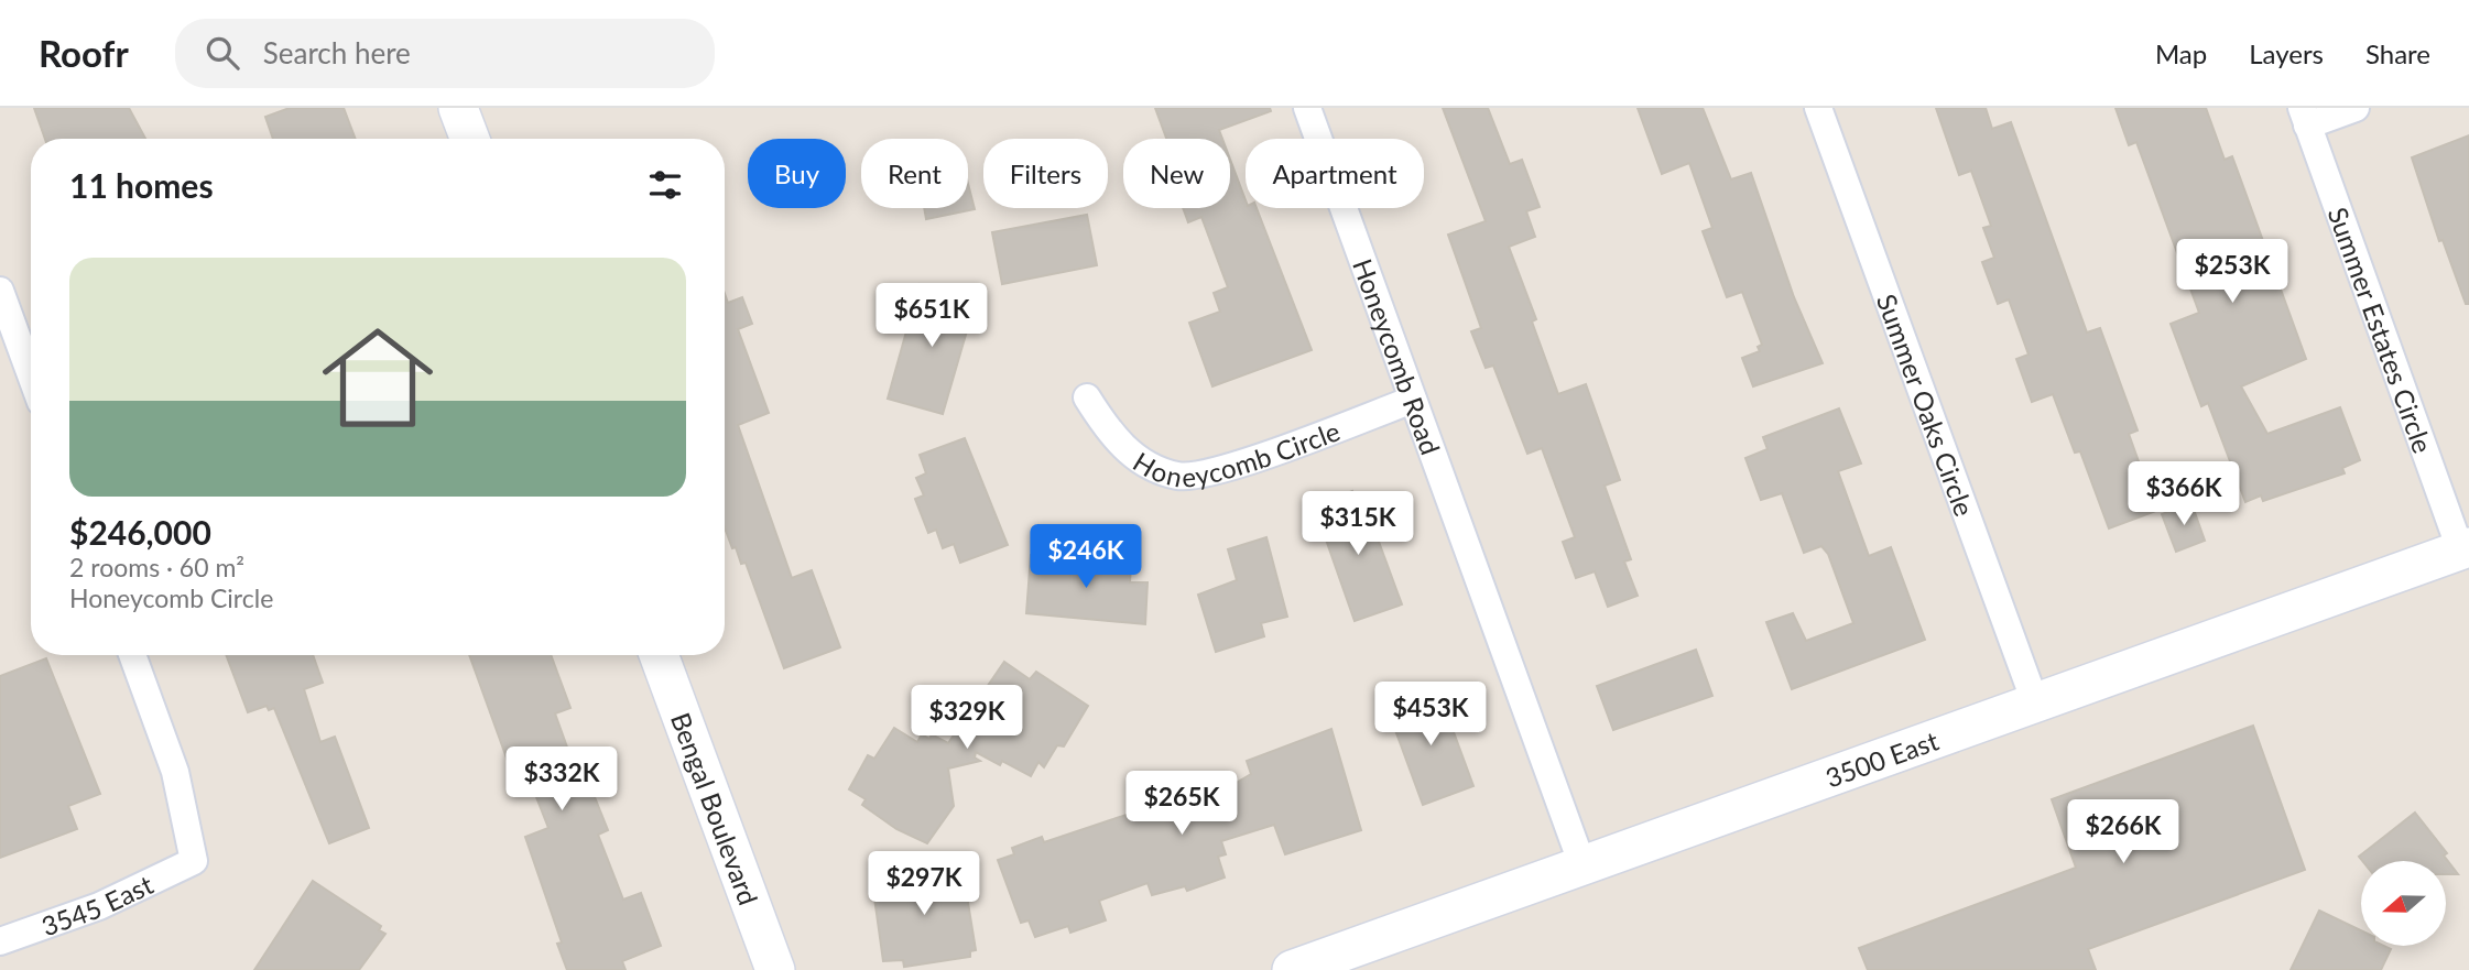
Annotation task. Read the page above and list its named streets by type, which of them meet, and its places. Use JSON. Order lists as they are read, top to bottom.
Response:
{
  "streets": {
    "main road": ["3500 East", "Bengal Boulevard"],
    "street": [
      "Summer Estates Circle",
      "Honeycomb Road",
      "Summer Oaks Circle",
      "Honeycomb Circle",
      "3545 East"
    ]
  },
  "crossings": [
    ["Summer Estates Circle", "3500 East"],
    ["Honeycomb Road", "Honeycomb Circle"],
    ["Honeycomb Road", "3500 East"],
    ["Summer Oaks Circle", "3500 East"]
  ],
  "north": "left",
  "page": {
    "header": "Roofr",
    "search": "Search here",
    "nav": ["Map", "Layers", "Share"],
    "chip": [
      "Buy",
      "Rent",
      "Filters",
      "New",
      "Apartment"
    ],
    "heading": "11 homes",
    "list": [
      {
        "name": "$246,000",
        "note": "2 rooms · 60 m² · Honeycomb Circle"
      }
    ],
    "price": [
      "$253K",
      "$651K",
      "$366K",
      "$315K",
      "$246K",
      "$453K",
      "$329K",
      "$332K",
      "$265K",
      "$266K",
      "$297K"
    ]
  }
}
